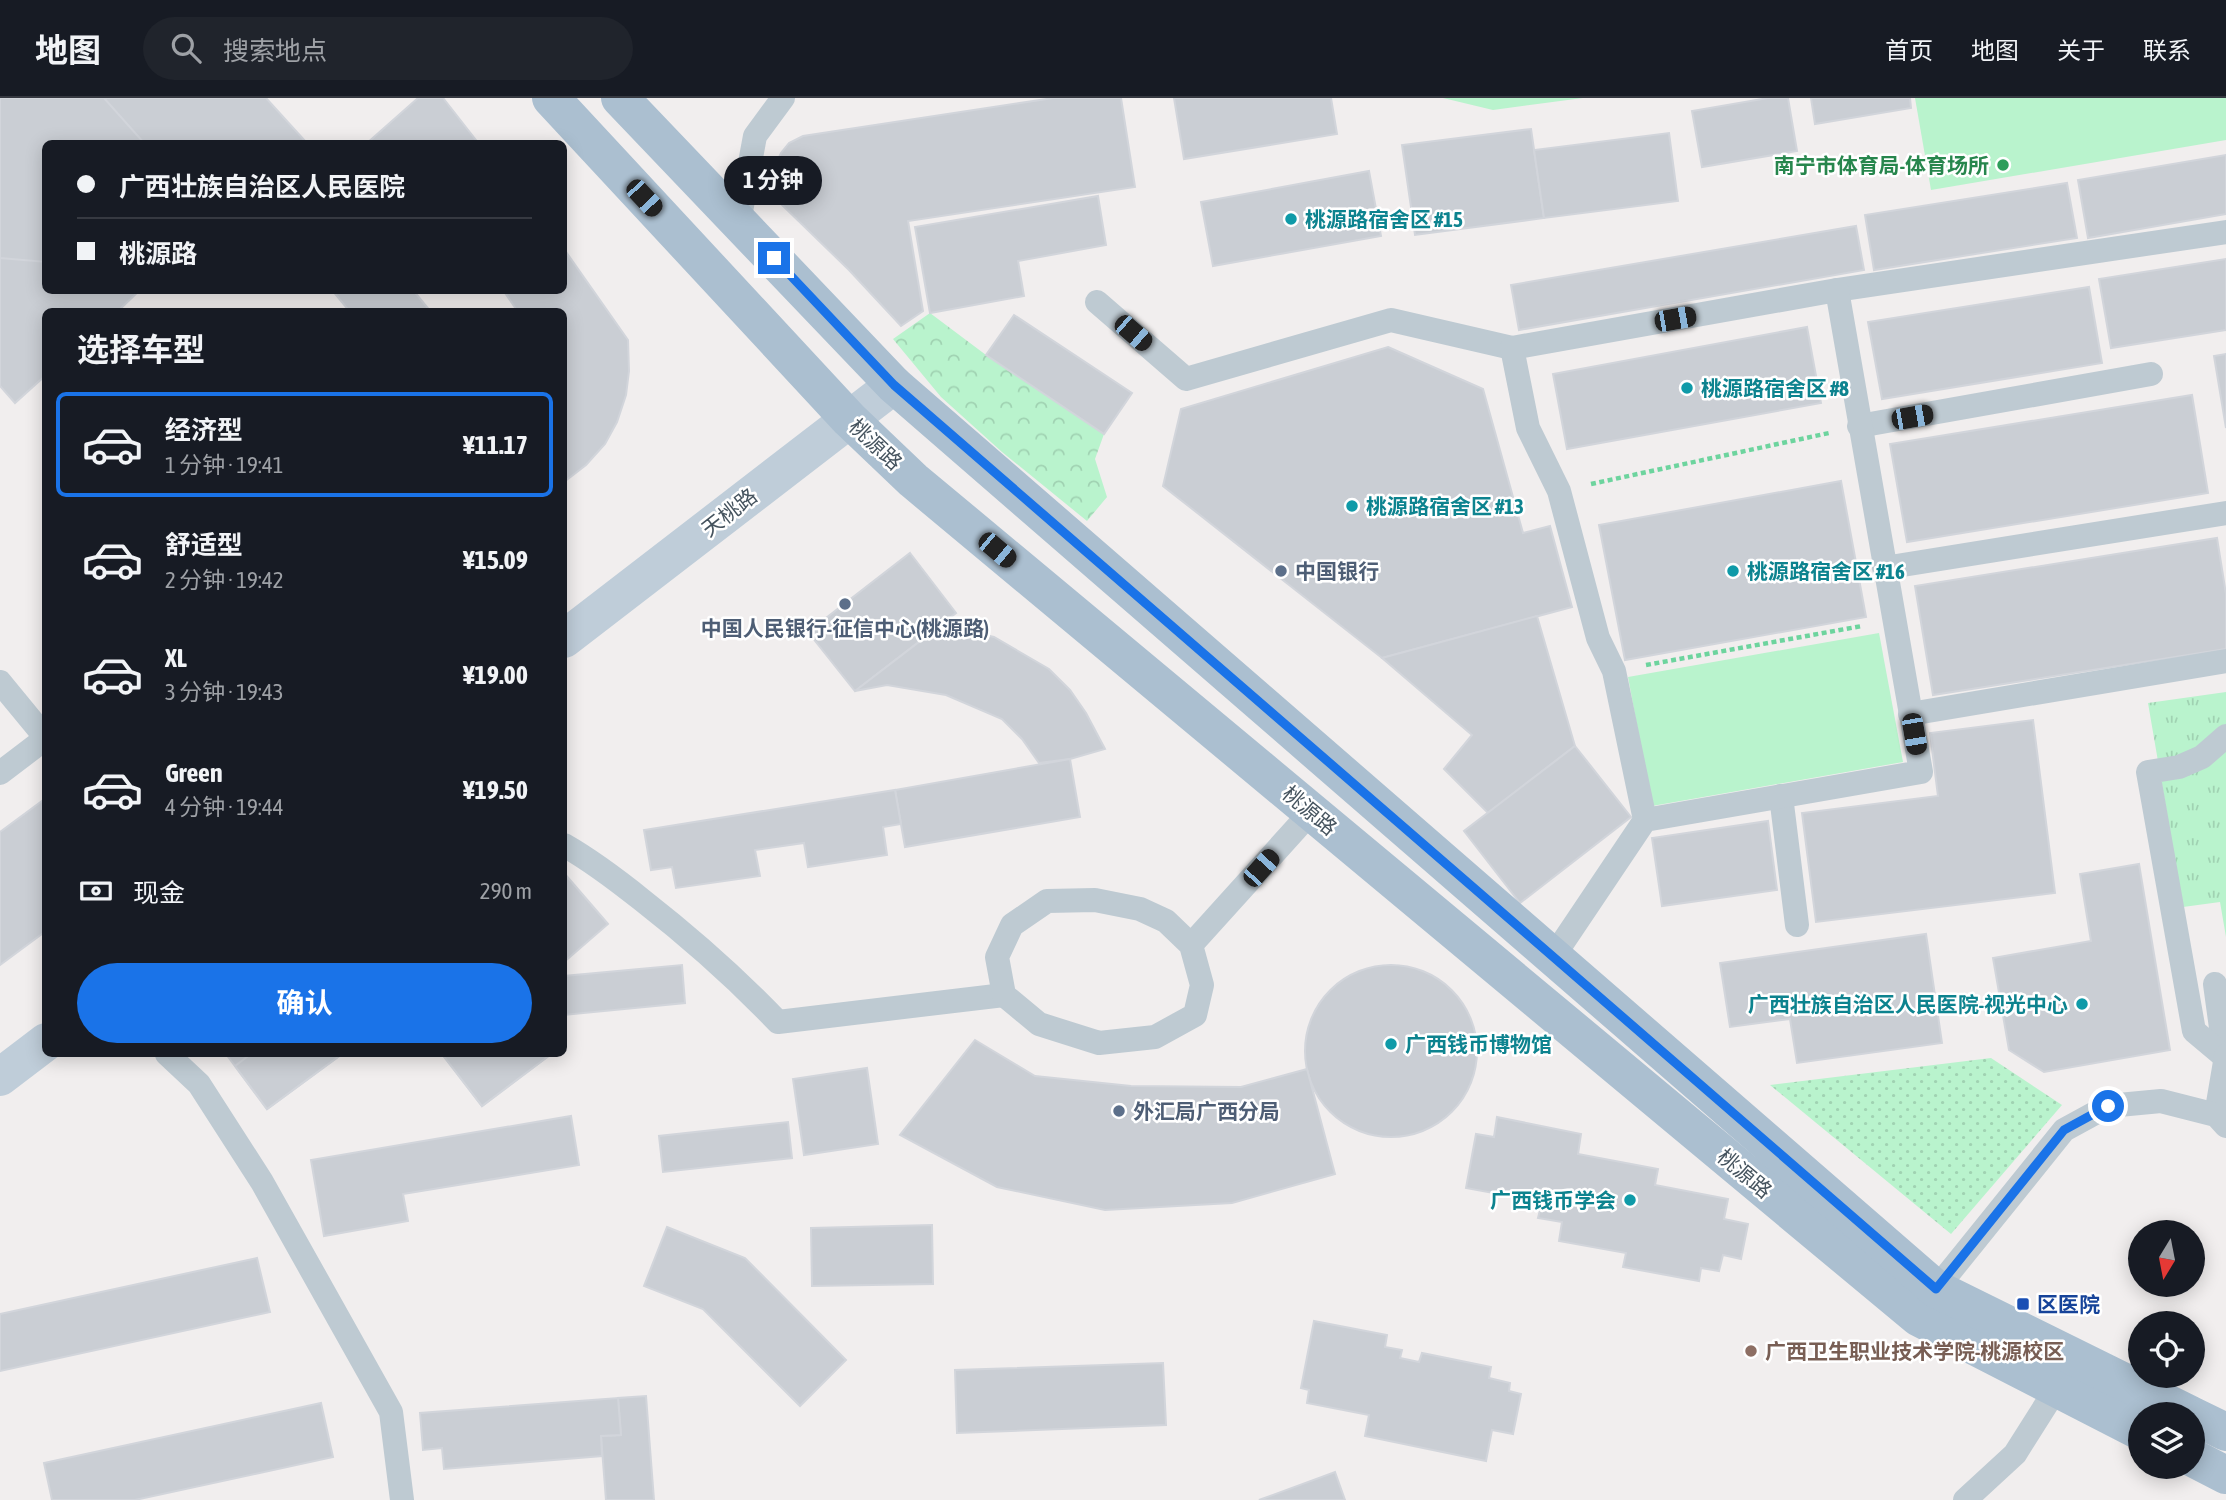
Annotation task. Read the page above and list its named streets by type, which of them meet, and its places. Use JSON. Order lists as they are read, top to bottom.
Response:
{
  "streets": {
    "main road": ["桃源路", "天桃路"]
  },
  "crossings": [
    ["桃源路", "天桃路"]
  ],
  "places": {
    "other": [
      "南宁市体育局-体育场所",
      "桃源路宿舍区 #15",
      "桃源路宿舍区 #8",
      "桃源路宿舍区 #13",
      "中国银行",
      "桃源路宿舍区 #16",
      "中国人民银行-征信中心(桃源路)",
      "广西壮族自治区人民医院-视光中心",
      "广西钱币博物馆",
      "外汇局广西分局",
      "广西钱币学会",
      "广西卫生职业技术学院-桃源校区"
    ],
    "transit": ["区医院"]
  },
  "north": "bottom",
  "page": {
    "header": "地图",
    "search": "搜索地点",
    "nav": [
      "首页",
      "地图",
      "关于",
      "联系"
    ],
    "banner": ["广西壮族自治区人民医院", "桃源路"],
    "bubble": "1 分钟",
    "heading": "选择车型",
    "list": [
      {
        "name": "经济型",
        "note": "1 分钟 · 19:41",
        "value": "¥11.17"
      },
      {
        "name": "舒适型",
        "note": "2 分钟 · 19:42",
        "value": "¥15.09"
      },
      {
        "name": "XL",
        "note": "3 分钟 · 19:43",
        "value": "¥19.00"
      },
      {
        "name": "Green",
        "note": "4 分钟 · 19:44",
        "value": "¥19.50"
      }
    ],
    "pay": ["现金", "290 m"],
    "buttons": "确认"
  }
}
